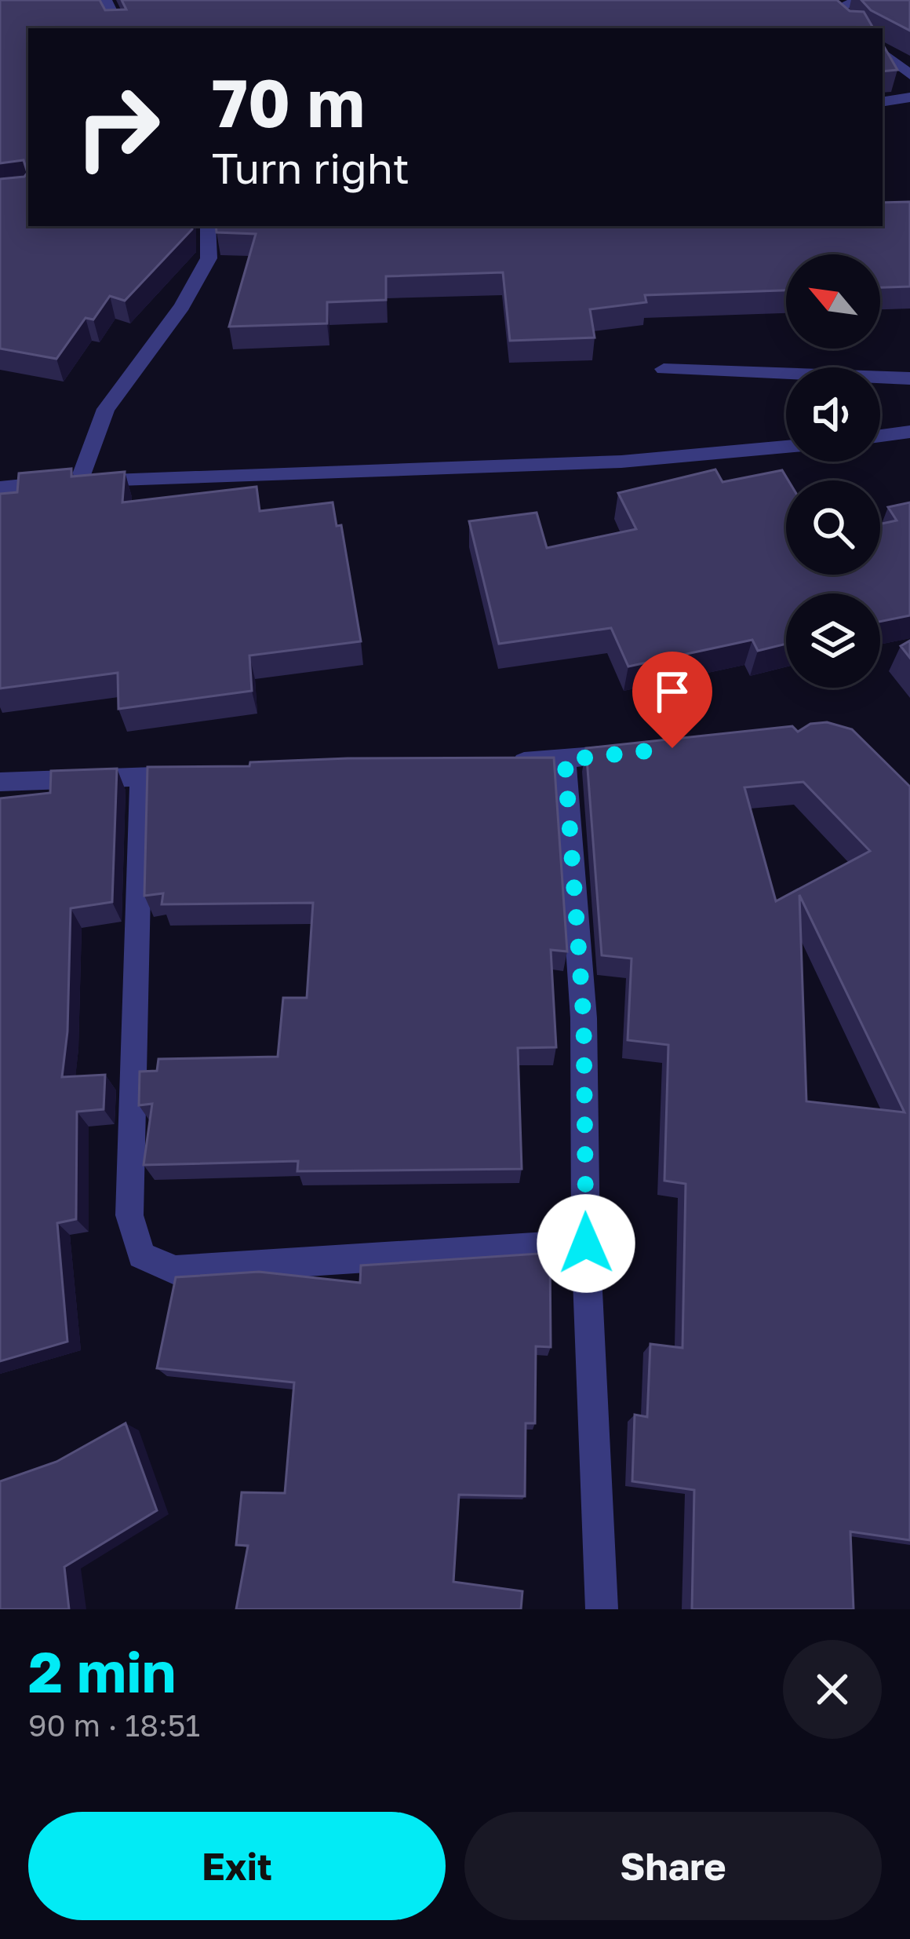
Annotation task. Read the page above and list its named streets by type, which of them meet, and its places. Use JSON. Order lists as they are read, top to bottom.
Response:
{
  "north": "top left",
  "page": {
    "turn": ["70 m", "Turn right"],
    "heading": ["2 min", "90 m · 18:51"],
    "buttons": ["Exit", "Share"]
  }
}
